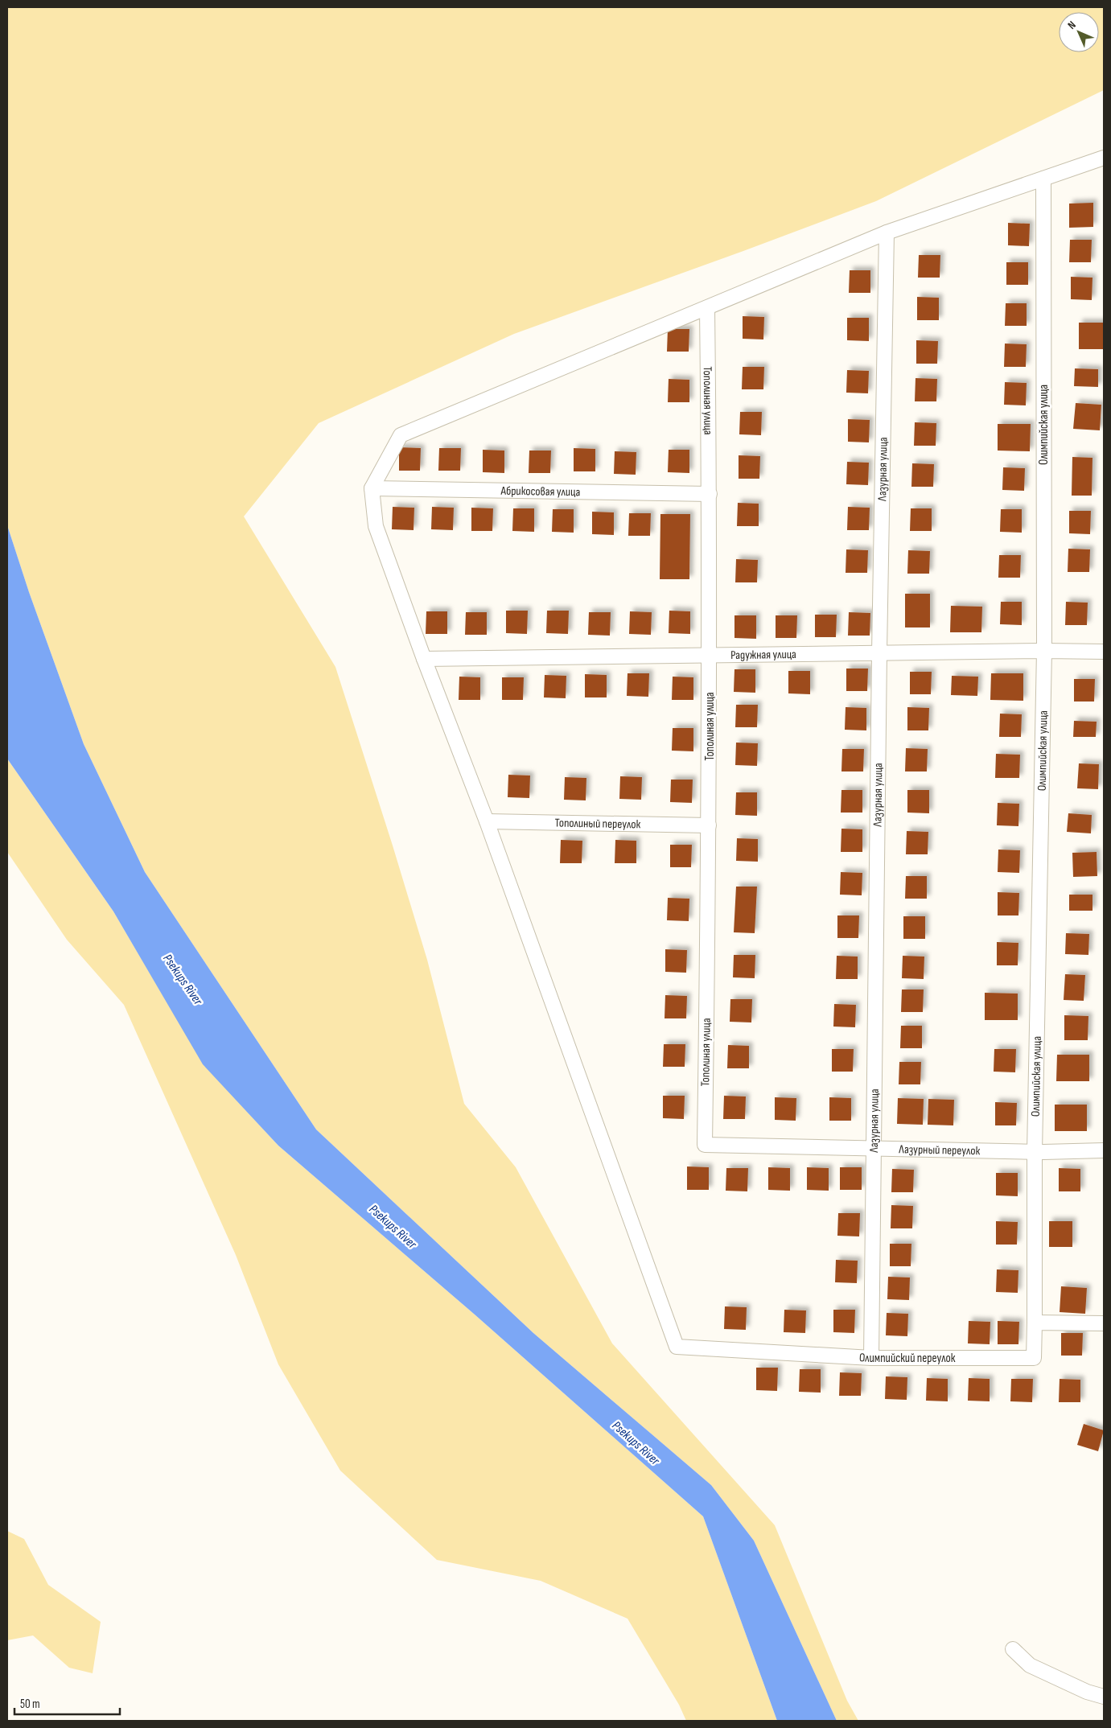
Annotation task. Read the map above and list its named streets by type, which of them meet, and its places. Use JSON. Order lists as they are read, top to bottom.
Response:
{
  "streets": {
    "street": [
      "Тополиная улица",
      "Олимпийская улица",
      "Лазурная улица",
      "Абрикосовая улица",
      "Радужная улица",
      "Тополиный переулок",
      "Лазурный переулок",
      "Олимпийский переулок"
    ]
  },
  "crossings": [
    ["Тополиная улица", "Абрикосовая улица"],
    ["Тополиная улица", "Радужная улица"],
    ["Тополиная улица", "Тополиный переулок"],
    ["Тополиная улица", "Лазурный переулок"],
    ["Олимпийская улица", "Радужная улица"],
    ["Олимпийская улица", "Лазурный переулок"],
    ["Олимпийская улица", "Олимпийский переулок"],
    ["Лазурная улица", "Радужная улица"],
    ["Лазурная улица", "Лазурный переулок"],
    ["Лазурная улица", "Олимпийский переулок"],
    ["Тополиный переулок", "Олимпийский переулок"]
  ],
  "water": ["Psekups River"],
  "scale_bar": "50 m",
  "north": "top left"
}
